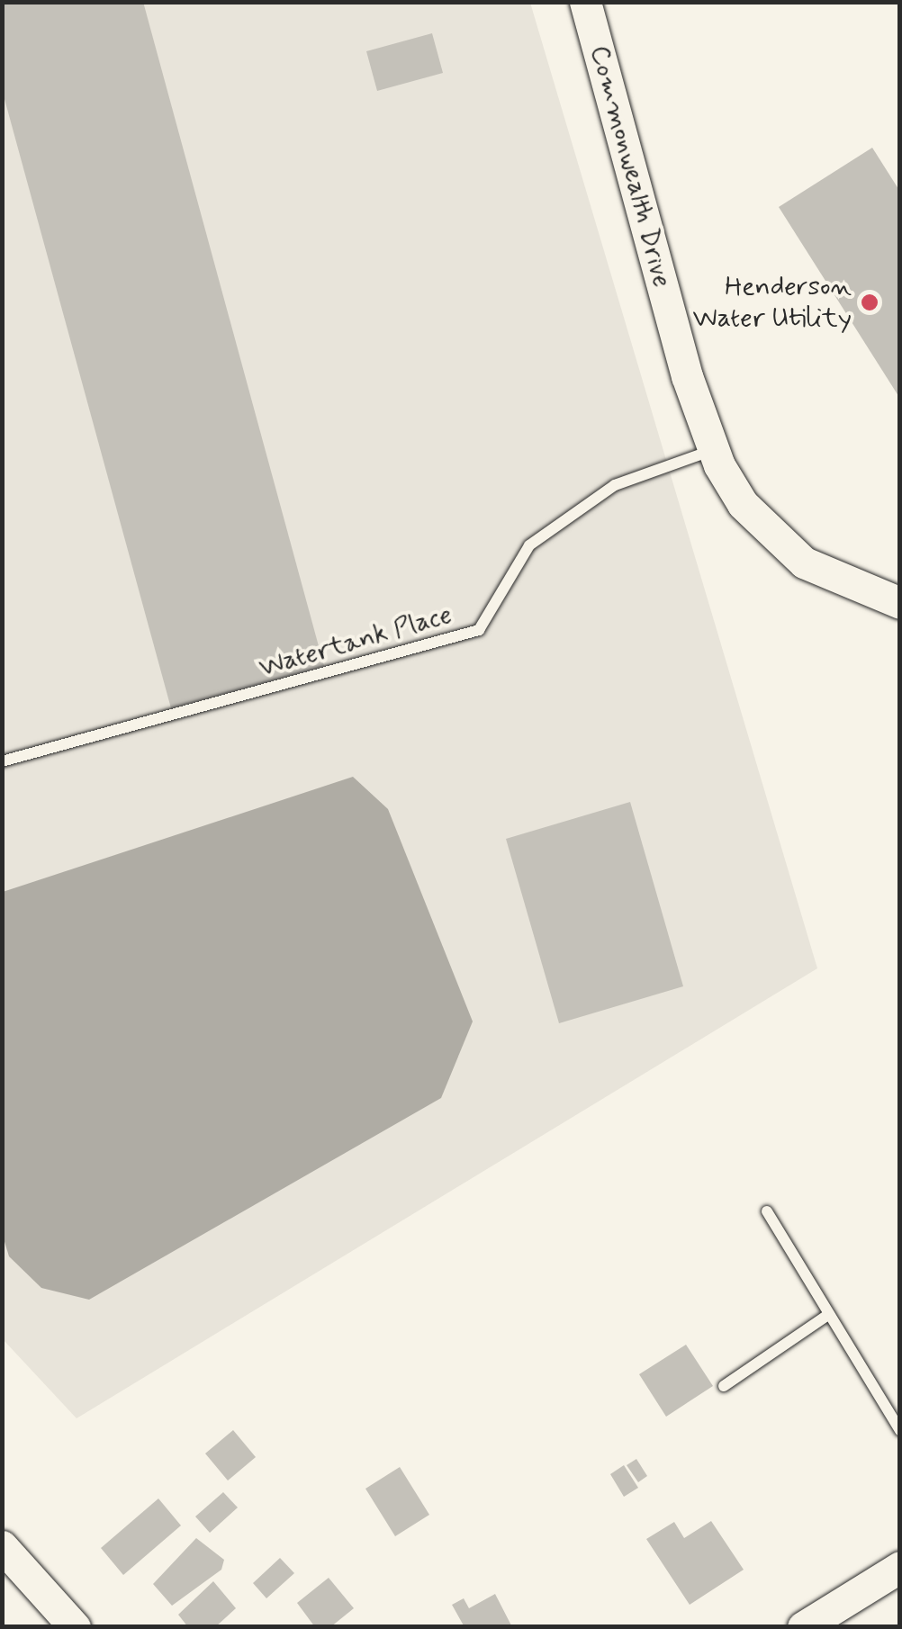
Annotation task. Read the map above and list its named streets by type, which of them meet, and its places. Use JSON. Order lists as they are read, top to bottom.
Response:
{
  "streets": {
    "street": ["Commonwealth Drive"],
    "lane": ["Watertank Place"]
  },
  "crossings": [
    ["Commonwealth Drive", "Watertank Place"]
  ],
  "places": ["Henderson Water Utility"]
}
